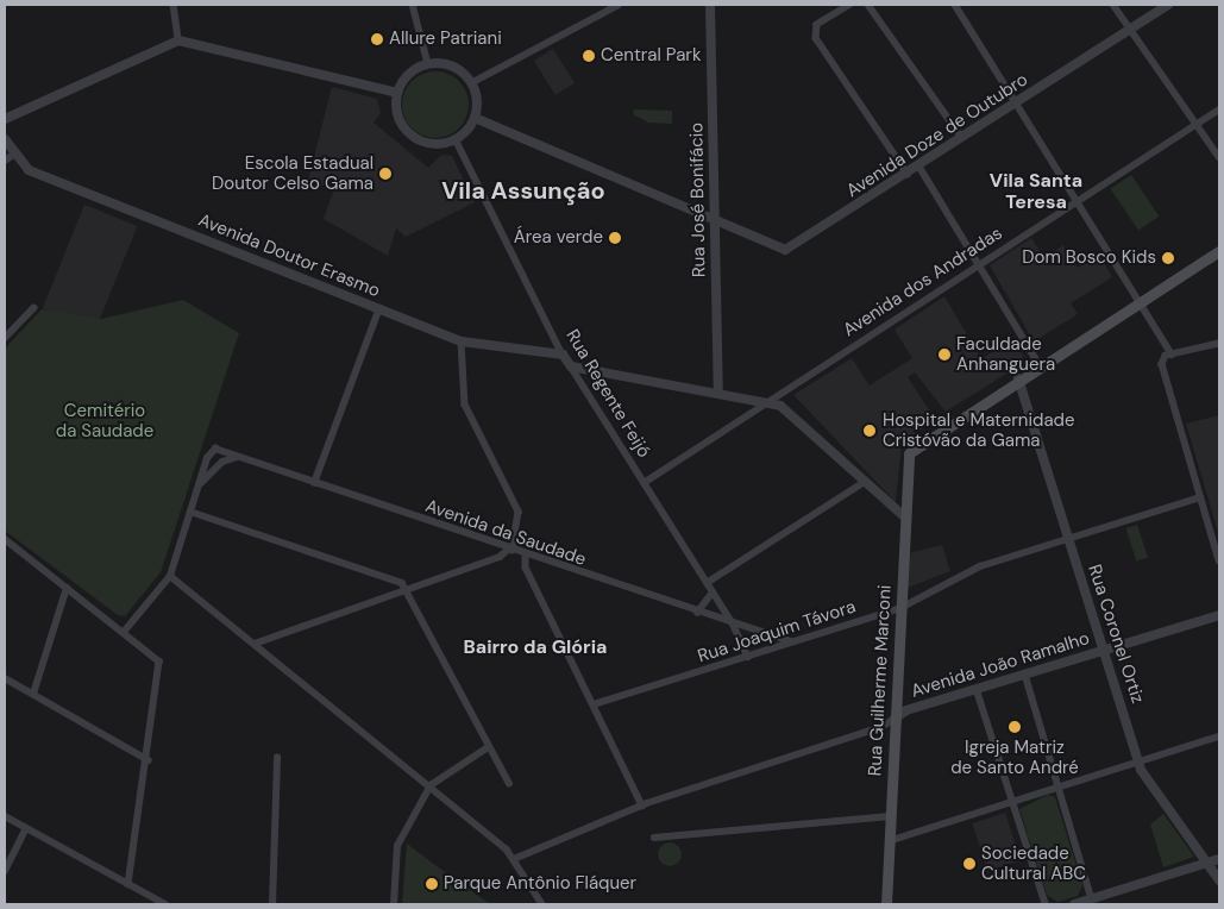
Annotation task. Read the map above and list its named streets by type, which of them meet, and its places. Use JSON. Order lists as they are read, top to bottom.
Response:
{
  "streets": {
    "main road": ["Rua Guilherme Marconi"],
    "street": [
      "Avenida Doze de Outubro",
      "Rua José Bonifácio",
      "Avenida Doutor Erasmo",
      "Avenida dos Andradas",
      "Rua Regente Feijó",
      "Avenida da Saudade",
      "Rua Joaquim Távora",
      "Rua Coronel Ortiz",
      "Avenida João Ramalho"
    ]
  },
  "crossings": [
    ["Avenida Doze de Outubro", "Rua José Bonifácio"],
    ["Avenida Doze de Outubro", "Rua Regente Feijó"],
    ["Avenida Doutor Erasmo", "Rua Regente Feijó"],
    ["Avenida dos Andradas", "Rua Regente Feijó"],
    ["Rua Regente Feijó", "Avenida da Saudade"],
    ["Rua Regente Feijó", "Rua Joaquim Távora"],
    ["Avenida da Saudade", "Rua Joaquim Távora"],
    ["Rua Joaquim Távora", "Rua Coronel Ortiz"],
    ["Rua Joaquim Távora", "Rua Guilherme Marconi"],
    ["Rua Coronel Ortiz", "Avenida João Ramalho"],
    ["Rua Coronel Ortiz", "Rua Guilherme Marconi"],
    ["Avenida João Ramalho", "Rua Guilherme Marconi"]
  ],
  "districts": ["Vila Santa Teresa", "Vila Assunção", "Bairro da Glória"],
  "parks": ["Cemitério da Saudade"],
  "places": [
    "Allure Patriani",
    "Central Park",
    "Escola Estadual Doutor Celso Gama",
    "Área verde",
    "Dom Bosco Kids",
    "Faculdade Anhanguera",
    "Hospital e Maternidade Cristóvão da Gama",
    "Igreja Matriz de Santo André",
    "Sociedade Cultural ABC",
    "Parque Antônio Fláquer"
  ]
}
